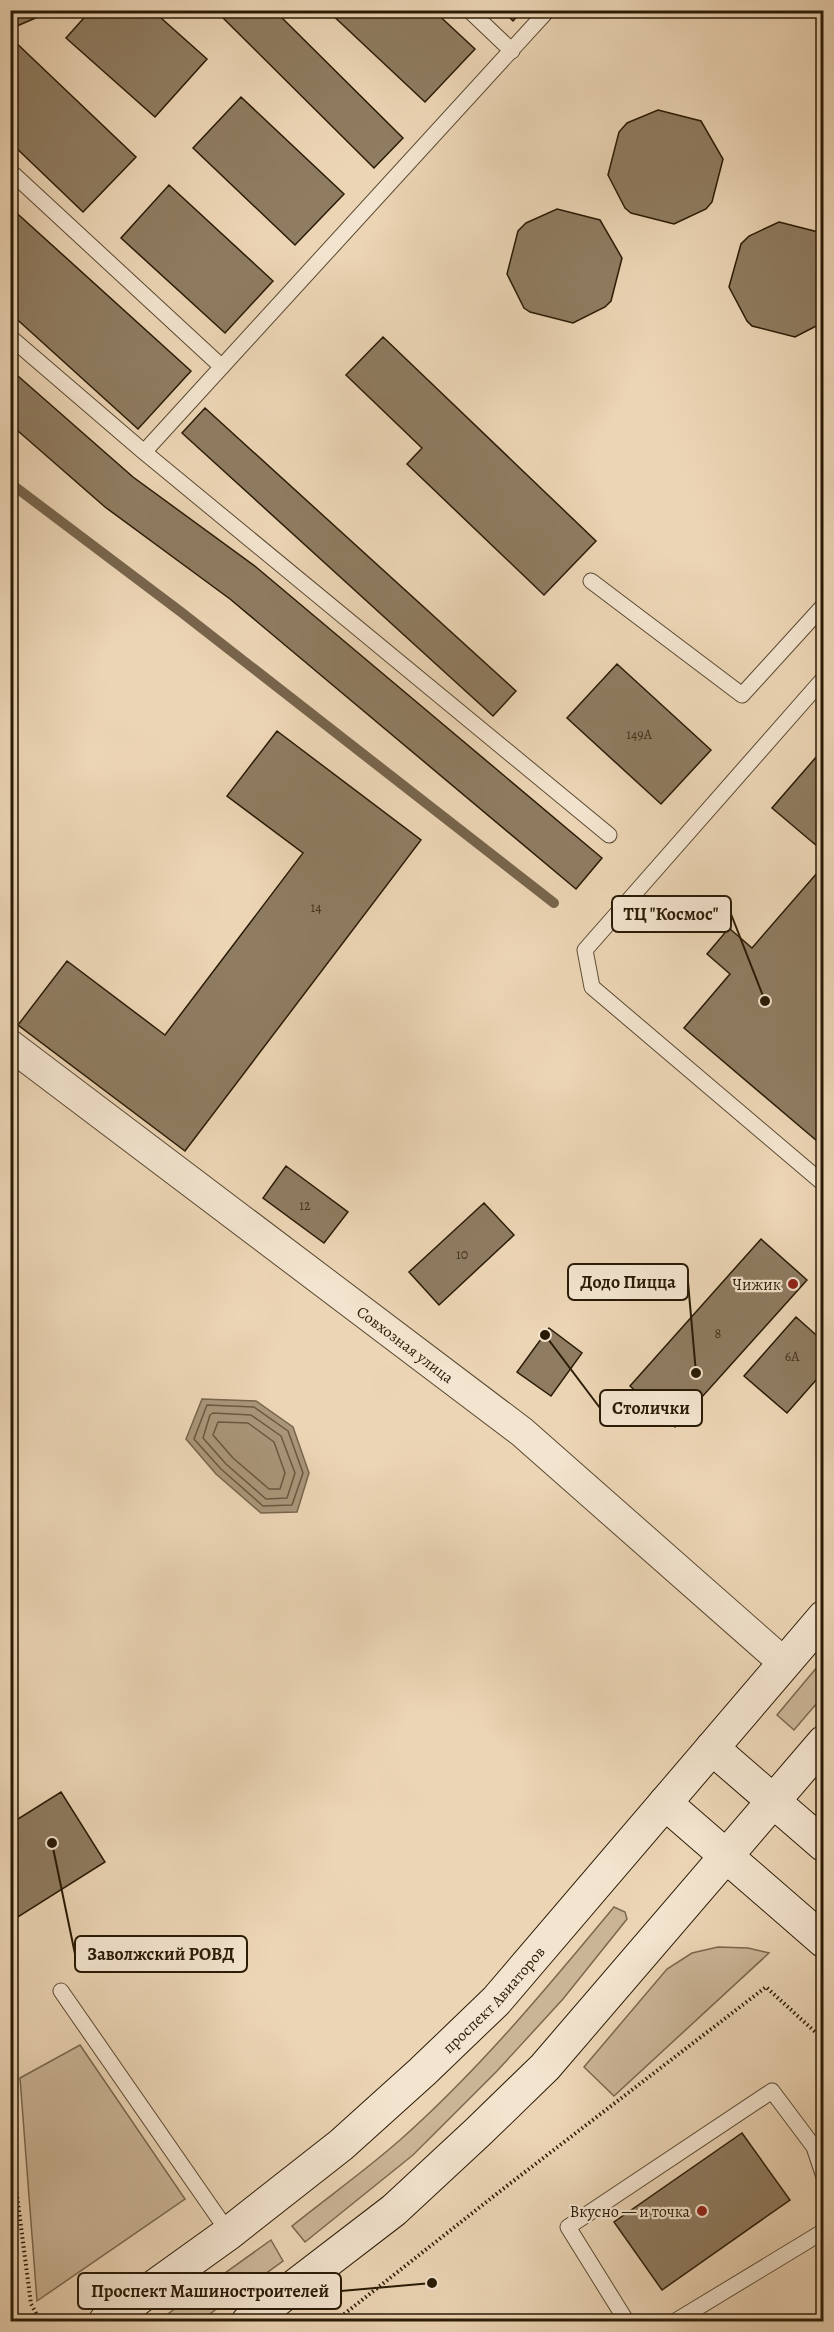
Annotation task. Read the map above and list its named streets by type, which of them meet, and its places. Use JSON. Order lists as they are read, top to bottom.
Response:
{
  "streets": {
    "main road": ["проспект Авиаторов"],
    "street": ["Совхозная улица"]
  },
  "crossings": [
    ["Совхозная улица", "проспект Авиаторов"]
  ],
  "places": [
    "ТЦ \"Космос\"",
    "Чижик",
    "Столички",
    "Додо Пицца",
    "Заволжский РОВД",
    "Вкусно — и точка",
    "Проспект Машиностроителей"
  ],
  "house_numbers": [
    "149А",
    "14",
    "12",
    "10",
    "8",
    "6А"
  ]
}
